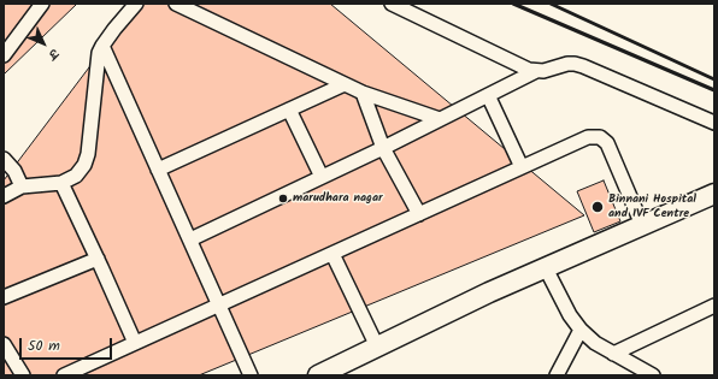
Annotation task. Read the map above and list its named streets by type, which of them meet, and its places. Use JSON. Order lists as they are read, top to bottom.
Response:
{
  "places": ["marudhara nagar", "Binnani Hospital and IVF Centre"],
  "scale_bar": "50 m",
  "north": "bottom right"
}
